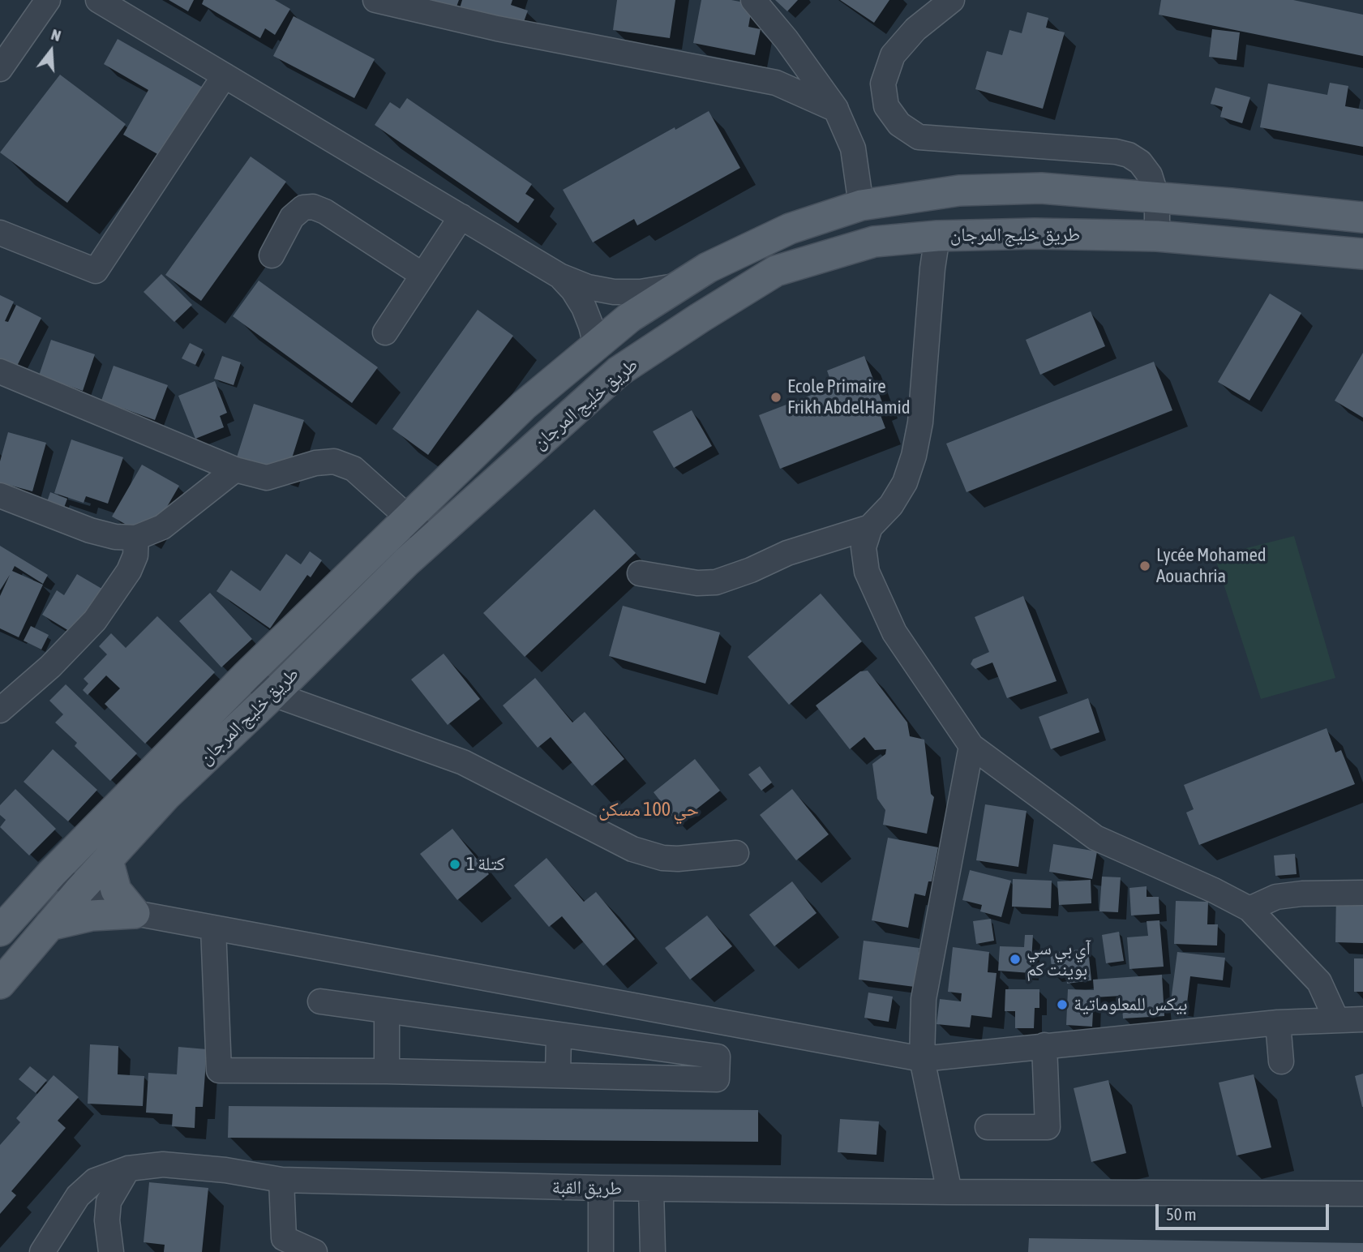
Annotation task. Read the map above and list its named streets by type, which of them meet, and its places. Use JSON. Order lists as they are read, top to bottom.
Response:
{
  "streets": {
    "main road": ["طريق خليج المرجان"],
    "street": ["طريق القبة"]
  },
  "districts": ["حي 100 مسكن"],
  "places": [
    "Ecole Primaire Frikh AbdelHamid",
    "Lycée Mohamed Aouachria",
    "كتلة 1",
    "آي بي سي بوينت كم",
    "بيكس للمعلوماتية"
  ],
  "scale_bar": "50 m",
  "north": "top"
}
